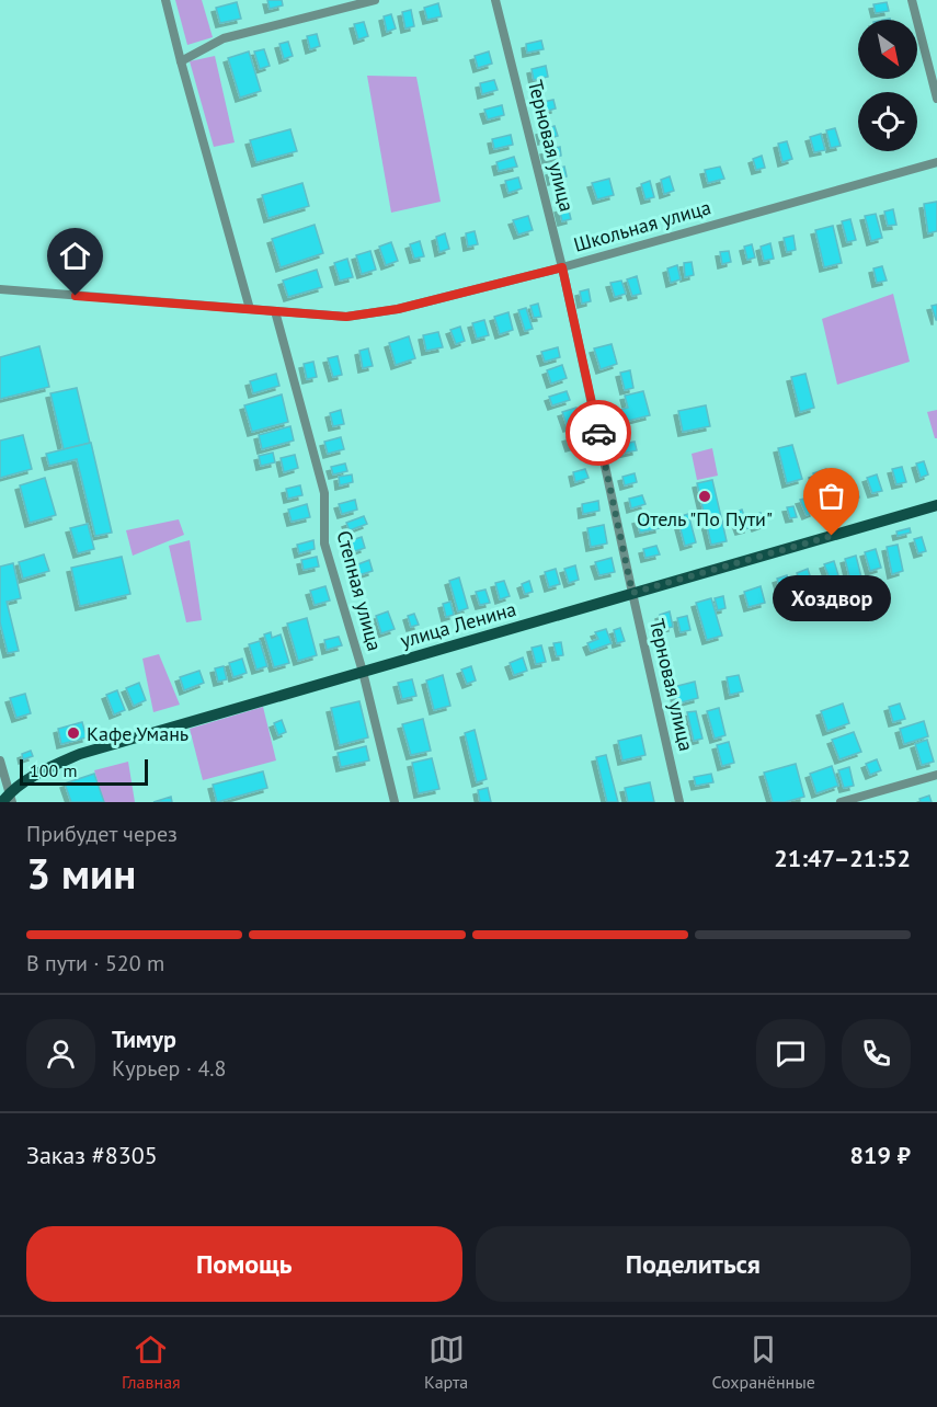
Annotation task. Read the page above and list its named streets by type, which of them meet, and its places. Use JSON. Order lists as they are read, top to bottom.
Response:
{
  "streets": {
    "main road": ["улица Ленина"],
    "street": ["Терновая улица", "Школьная улица", "Степная улица"]
  },
  "crossings": [
    ["Терновая улица", "Школьная улица"],
    ["Терновая улица", "улица Ленина"],
    ["Школьная улица", "Степная улица"],
    ["Степная улица", "улица Ленина"]
  ],
  "places": ["Отель \"По Пути\"", "Хоздвор", "Кафе Умань"],
  "scale_bar": "100 m",
  "north": "bottom right",
  "page": {
    "bubble": "Хоздвор",
    "scale": "100 m",
    "heading": ["3 мин", "Прибудет через", "21:47–21:52"],
    "panel": [
      "Тимур",
      "Курьер · 4.8",
      "Заказ #8305",
      "819 ₽"
    ],
    "bar": "В пути · 520 m",
    "buttons": ["Помощь", "Поделиться"],
    "tabs": ["Главная", "Карта", "Сохранённые"]
  }
}
